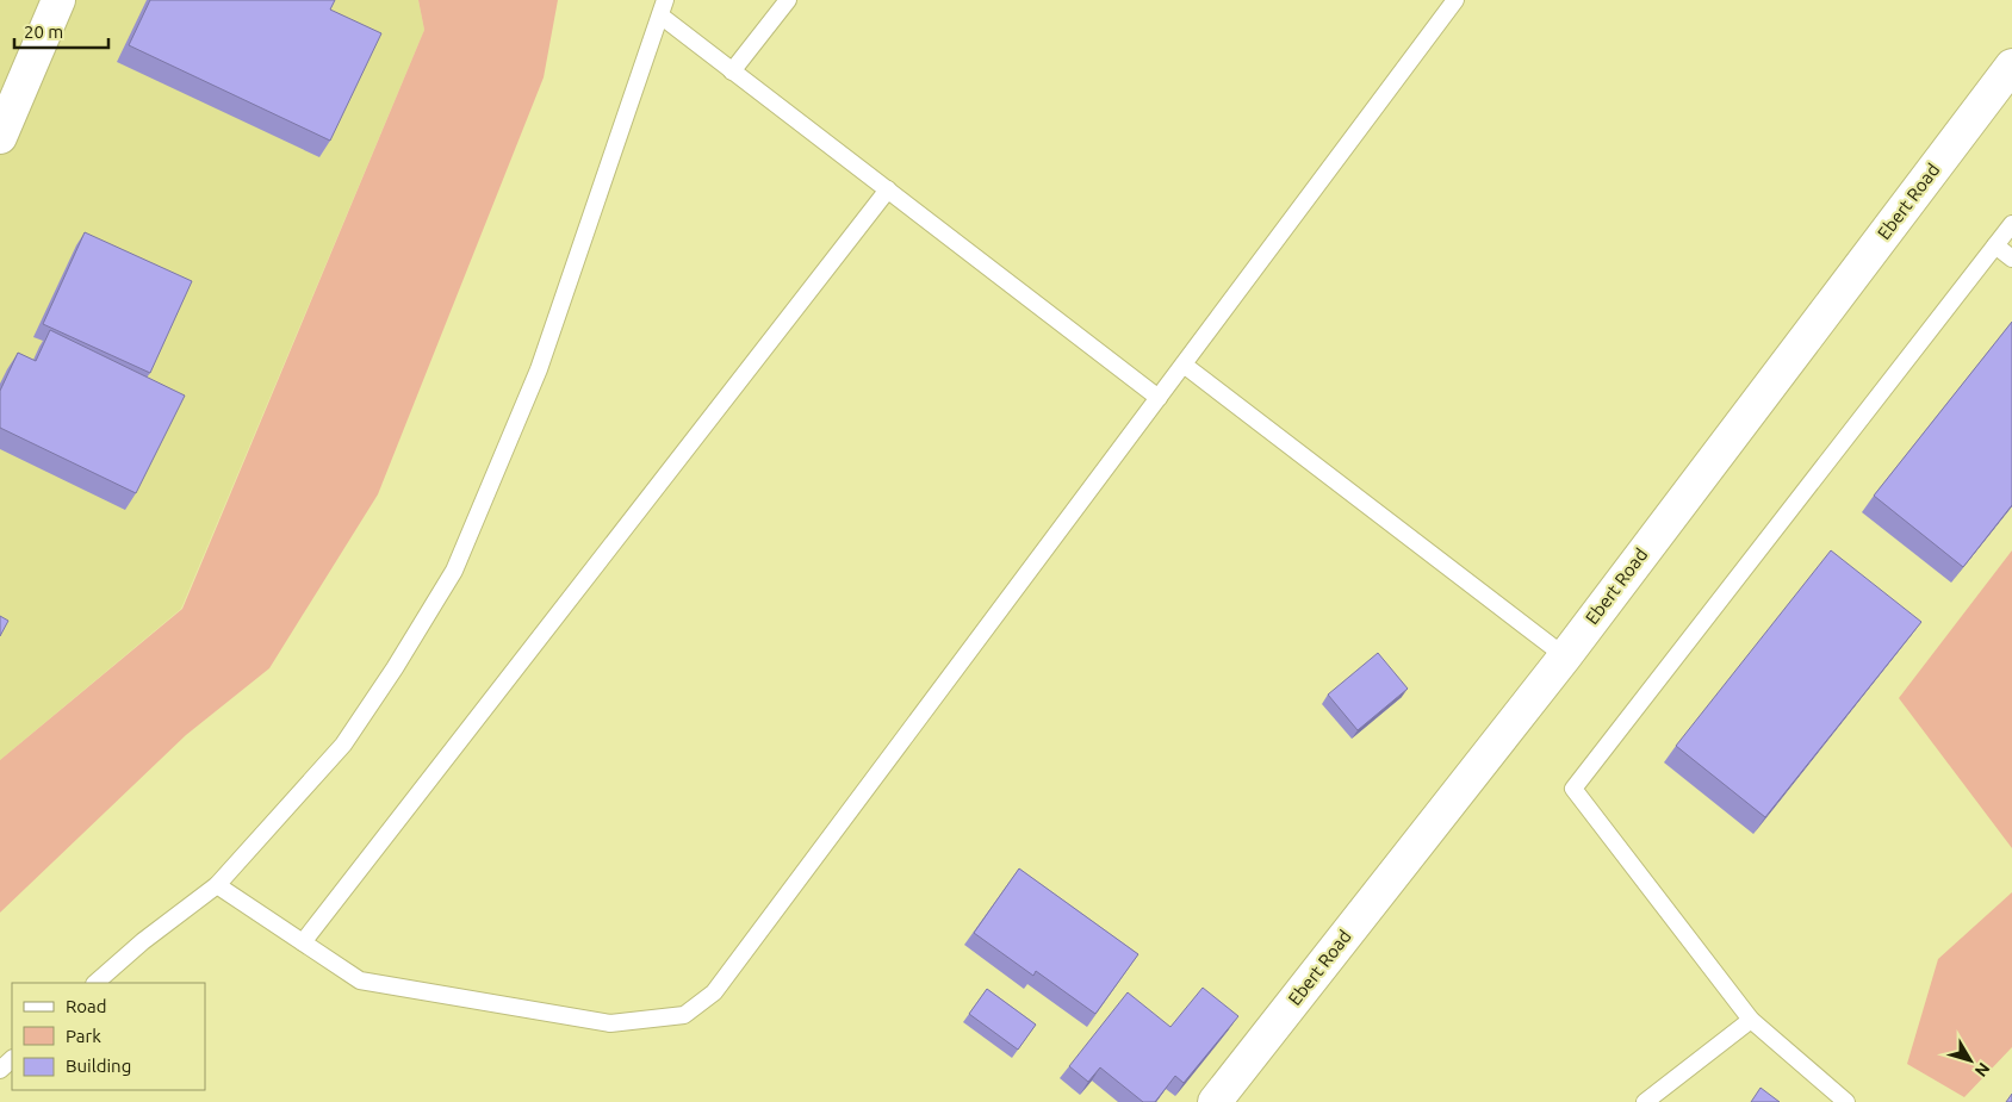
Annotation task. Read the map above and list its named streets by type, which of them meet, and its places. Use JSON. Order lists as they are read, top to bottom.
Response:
{
  "streets": {
    "street": ["Ebert Road"]
  },
  "legend": ["Road", "Park", "Building"],
  "scale_bar": "20 m",
  "north": "bottom right"
}
